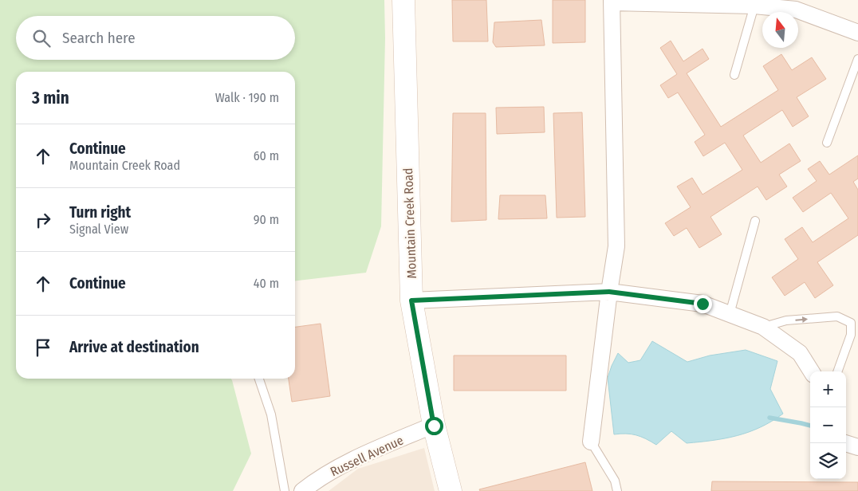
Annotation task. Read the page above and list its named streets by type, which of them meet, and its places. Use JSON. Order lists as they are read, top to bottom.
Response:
{
  "streets": {
    "main road": ["Mountain Creek Road"],
    "street": ["Russell Avenue"]
  },
  "crossings": [
    ["Mountain Creek Road", "Russell Avenue"]
  ],
  "north": "top",
  "page": {
    "search": "Search here",
    "heading": ["3 min", "Walk · 190 m"],
    "list": [
      ["Continue", "Mountain Creek Road", "60 m"],
      ["Turn right", "Signal View", "90 m"],
      ["Continue", "40 m"],
      "Arrive at destination"
    ],
    "map_buttons": ["+", "−"]
  }
}
